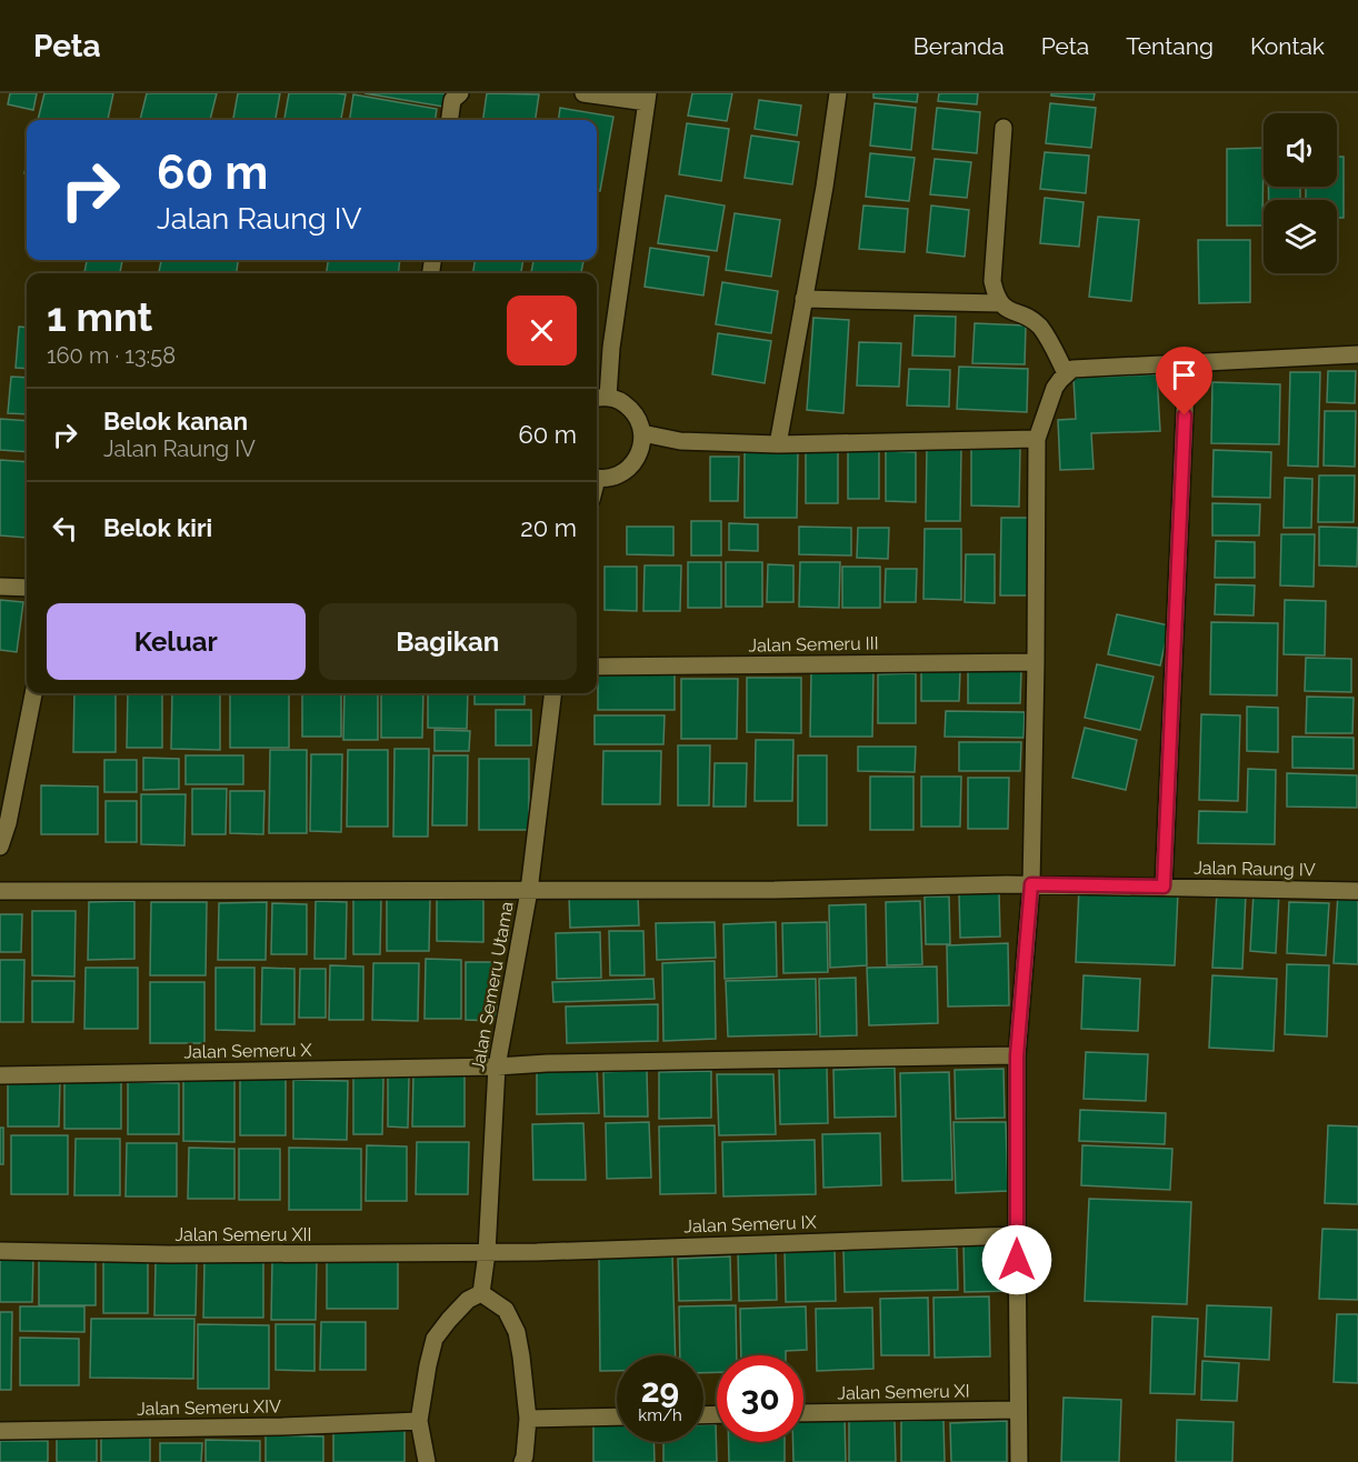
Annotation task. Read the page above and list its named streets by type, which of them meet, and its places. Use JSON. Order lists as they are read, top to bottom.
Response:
{
  "streets": {
    "street": [
      "Jalan Semeru III",
      "Jalan Raung IV",
      "Jalan Semeru Utama",
      "Jalan Semeru X",
      "Jalan Semeru IX",
      "Jalan Semeru XII",
      "Jalan Semeru XI",
      "Jalan Semeru XIV"
    ]
  },
  "crossings": [
    ["Jalan Raung IV", "Jalan Semeru Utama"],
    ["Jalan Semeru Utama", "Jalan Semeru X"],
    ["Jalan Semeru Utama", "Jalan Semeru IX"],
    ["Jalan Semeru Utama", "Jalan Semeru XII"],
    ["Jalan Semeru IX", "Jalan Semeru XII"]
  ],
  "page": {
    "header": "Peta",
    "nav": [
      "Beranda",
      "Peta",
      "Tentang",
      "Kontak"
    ],
    "turn": ["60 m", "Jalan Raung IV"],
    "heading": ["1 mnt", "160 m · 13:58"],
    "list": [
      {
        "name": "Belok kanan",
        "note": "Jalan Raung IV",
        "value": "60 m"
      },
      {
        "name": "Belok kiri",
        "value": "20 m"
      }
    ],
    "buttons": ["Keluar", "Bagikan"],
    "speed": "29 km/h",
    "limit": "30"
  }
}
